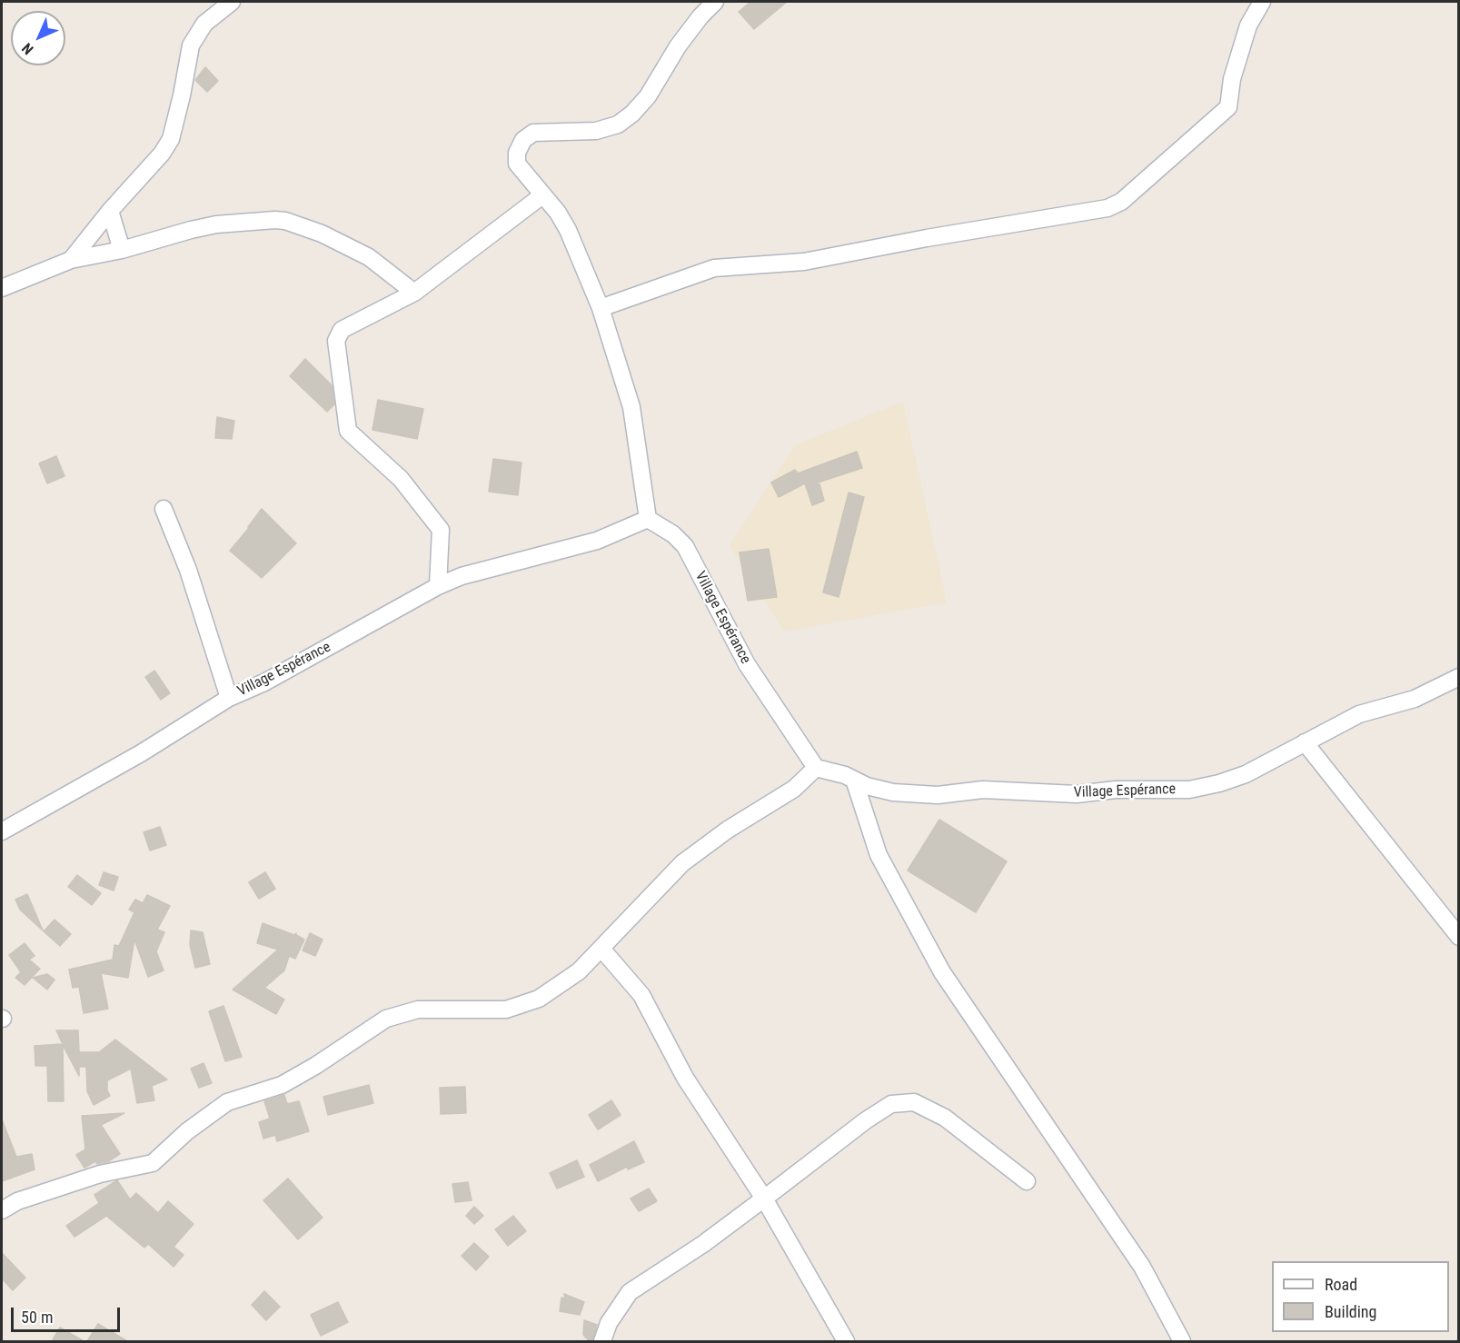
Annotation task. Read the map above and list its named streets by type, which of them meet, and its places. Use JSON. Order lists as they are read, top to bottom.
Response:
{
  "streets": {
    "street": ["Village Espérance"]
  },
  "legend": ["Road", "Building"],
  "scale_bar": "50 m",
  "north": "bottom left"
}
